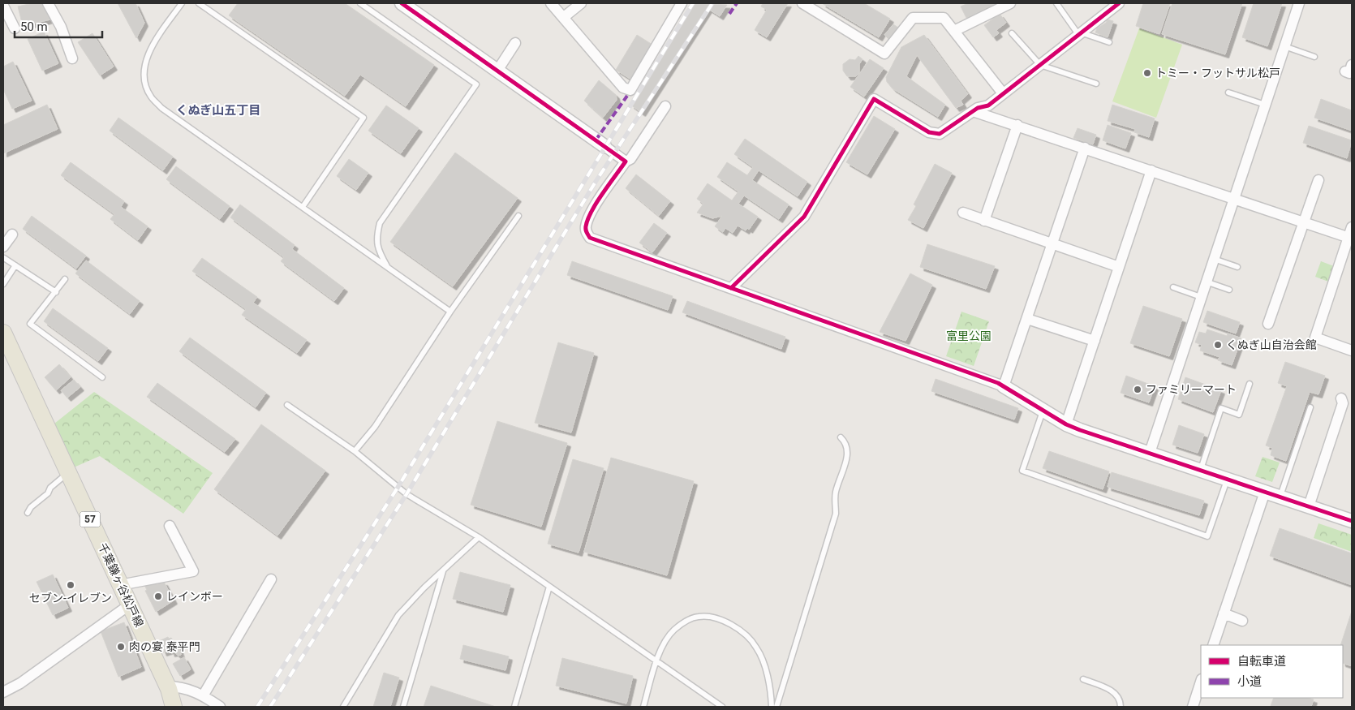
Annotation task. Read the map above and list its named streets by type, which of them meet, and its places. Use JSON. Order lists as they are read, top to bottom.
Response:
{
  "streets": {
    "main road": ["57", "千葉鎌ヶ谷松戸線"]
  },
  "districts": ["くぬぎ山五丁目"],
  "parks": ["富里公園"],
  "places": [
    "トミー・フットサル松戸",
    "くぬぎ山自治会館",
    "ファミリーマート",
    "セブン-イレブン",
    "レインボー",
    "肉の宴 泰平門"
  ],
  "legend": ["自転車道", "小道"],
  "scale_bar": "50 m"
}
